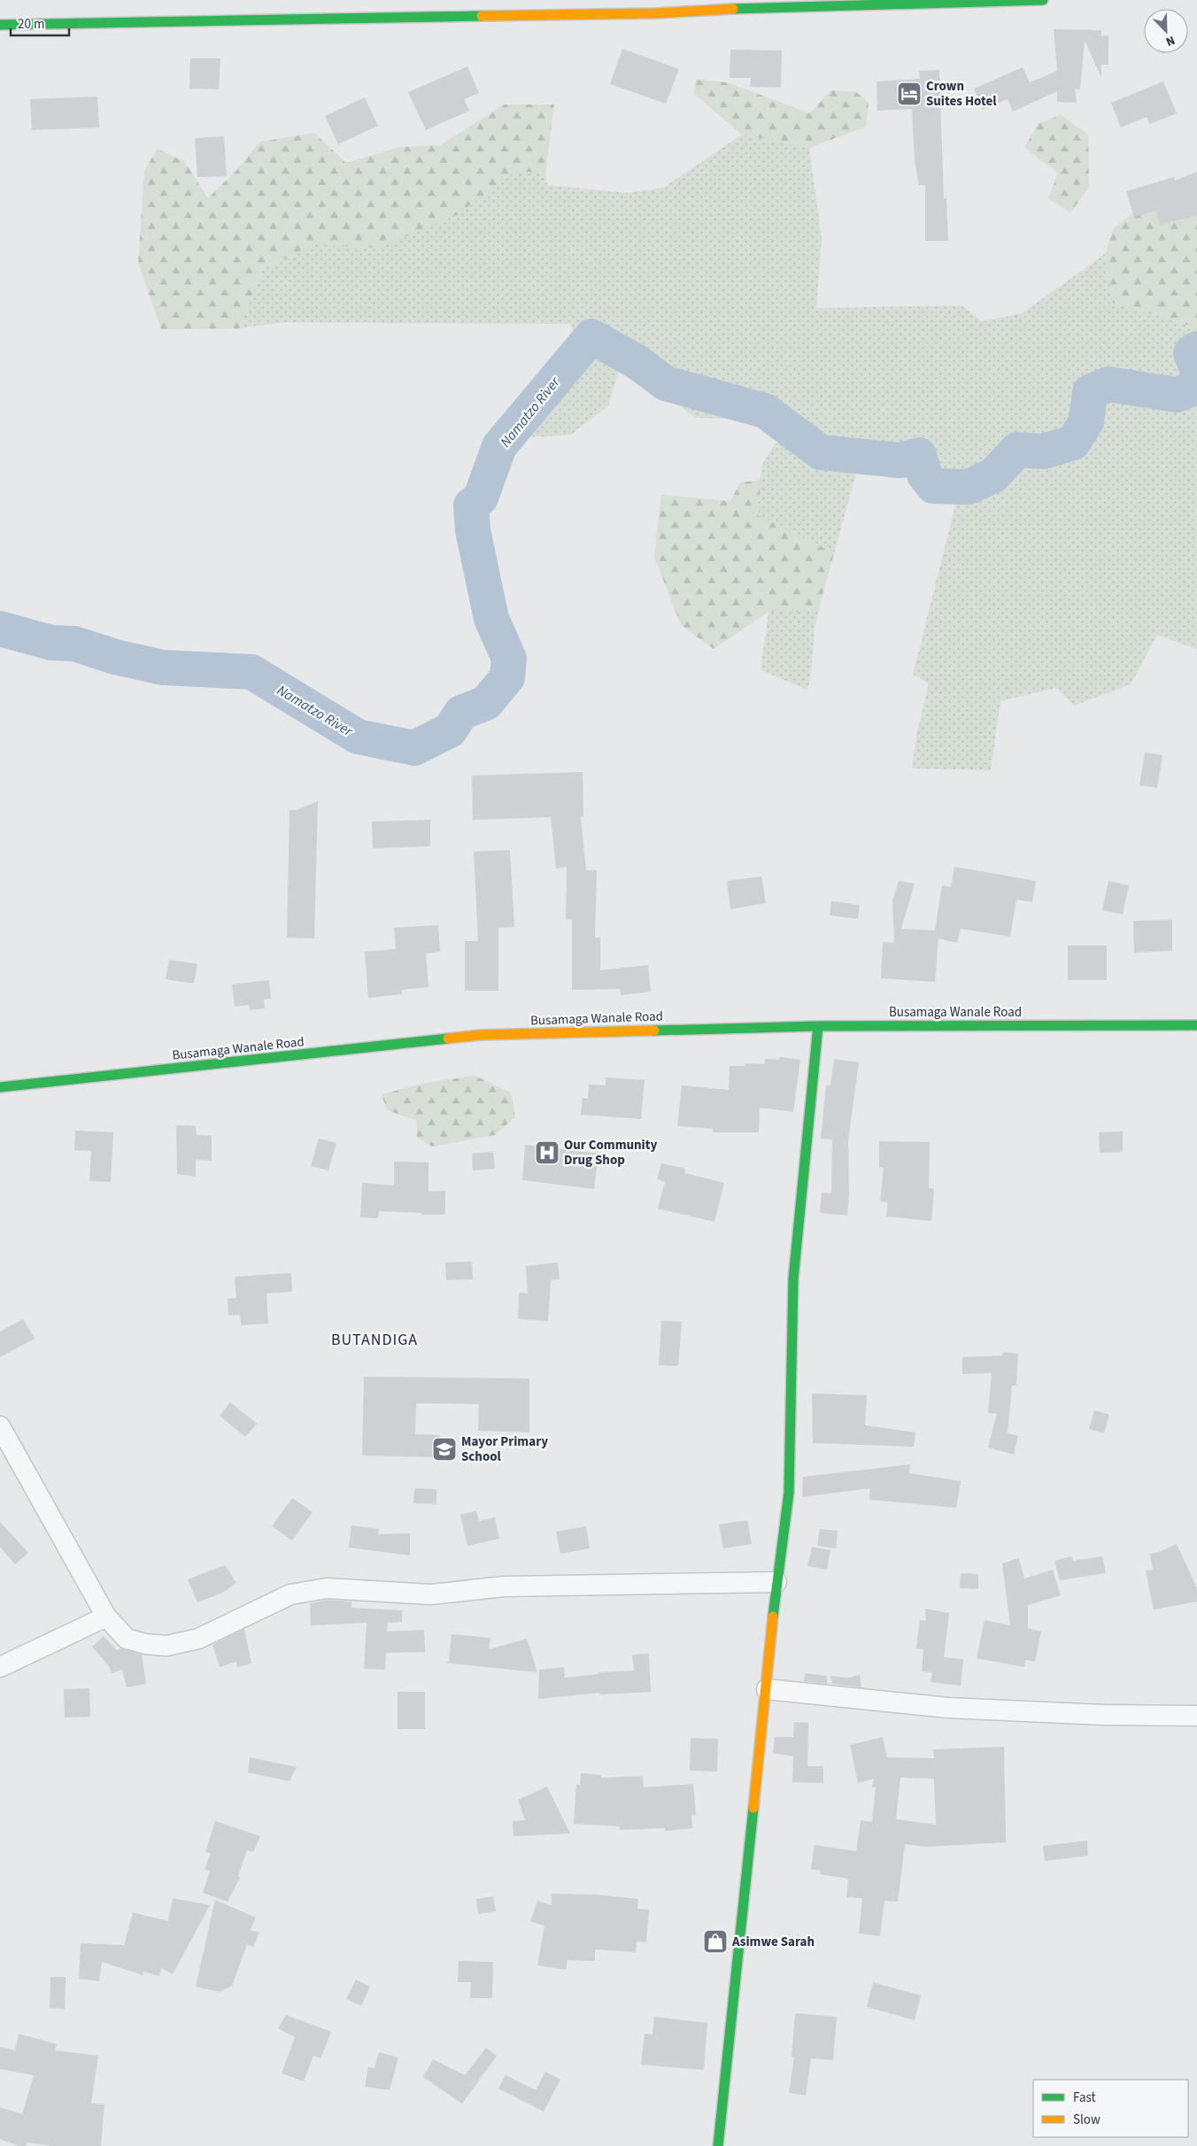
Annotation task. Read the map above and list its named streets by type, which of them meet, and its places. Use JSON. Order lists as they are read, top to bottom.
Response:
{
  "streets": {
    "street": ["Busamaga Wanale Road"]
  },
  "districts": ["BUTANDIGA"],
  "water": ["Namatzo River"],
  "places": {
    "hotel": ["Crown Suites Hotel"],
    "hospital": ["Our Community Drug Shop"],
    "school or university": ["Mayor Primary School"],
    "shop": ["Asimwe Sarah"]
  },
  "legend": ["Fast", "Slow"],
  "scale_bar": "20 m",
  "north": "bottom right"
}
